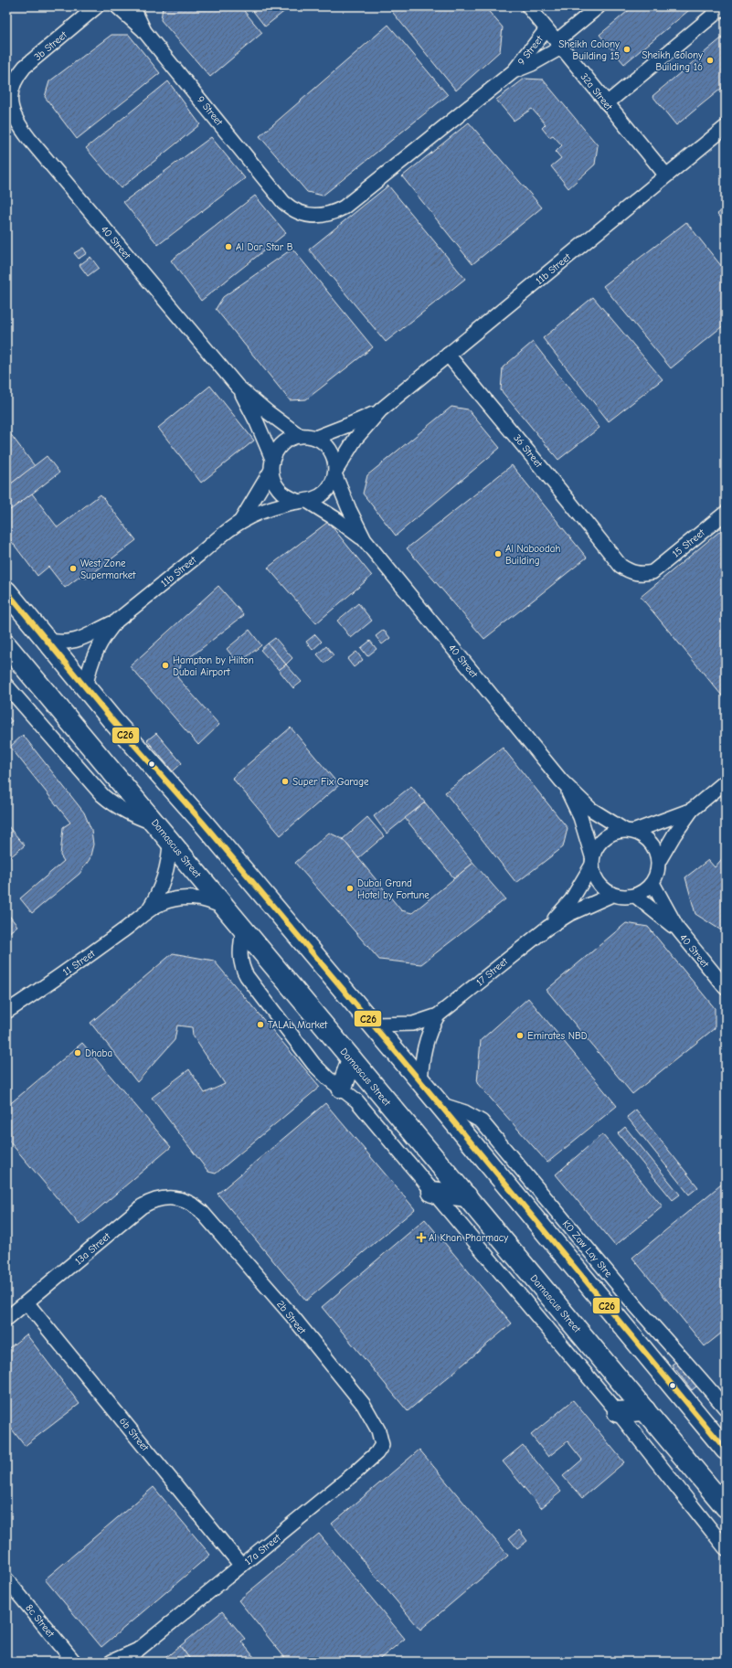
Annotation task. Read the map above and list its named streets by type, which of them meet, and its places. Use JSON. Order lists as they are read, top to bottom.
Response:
{
  "streets": {
    "main road": ["Damascus Street"],
    "street": [
      "3b Street",
      "9 Street",
      "32a Street",
      "40 Street",
      "11b Street",
      "36 Street",
      "15 Street",
      "11 Street",
      "17 Street",
      "13a Street",
      "KO Zaw Lay Stre",
      "2b Street",
      "6b Street",
      "17a Street",
      "8c Street"
    ]
  },
  "crossings": [
    ["3b Street", "40 Street"],
    ["9 Street", "32a Street"],
    ["32a Street", "11b Street"],
    ["40 Street", "11b Street"],
    ["40 Street", "17 Street"],
    ["11b Street", "36 Street"],
    ["36 Street", "15 Street"],
    ["Damascus Street", "11 Street"],
    ["13a Street", "2b Street"],
    ["13a Street", "6b Street"],
    ["2b Street", "17a Street"],
    ["6b Street", "17a Street"]
  ],
  "places": {
    "other": [
      "Sheikh Colony Building 15",
      "Sheikh Colony Building 16",
      "Al Dar Star B",
      "Al Naboodah Building",
      "West Zone Supermarket",
      "Hampton by Hilton Dubai Airport",
      "Super Fix Garage",
      "Dubai Grand Hotel by Fortune",
      "TALAL Market",
      "Emirates NBD",
      "Dhaba"
    ],
    "health": ["Al Khan Pharmacy"]
  },
  "lines": ["transit line C26"]
}
